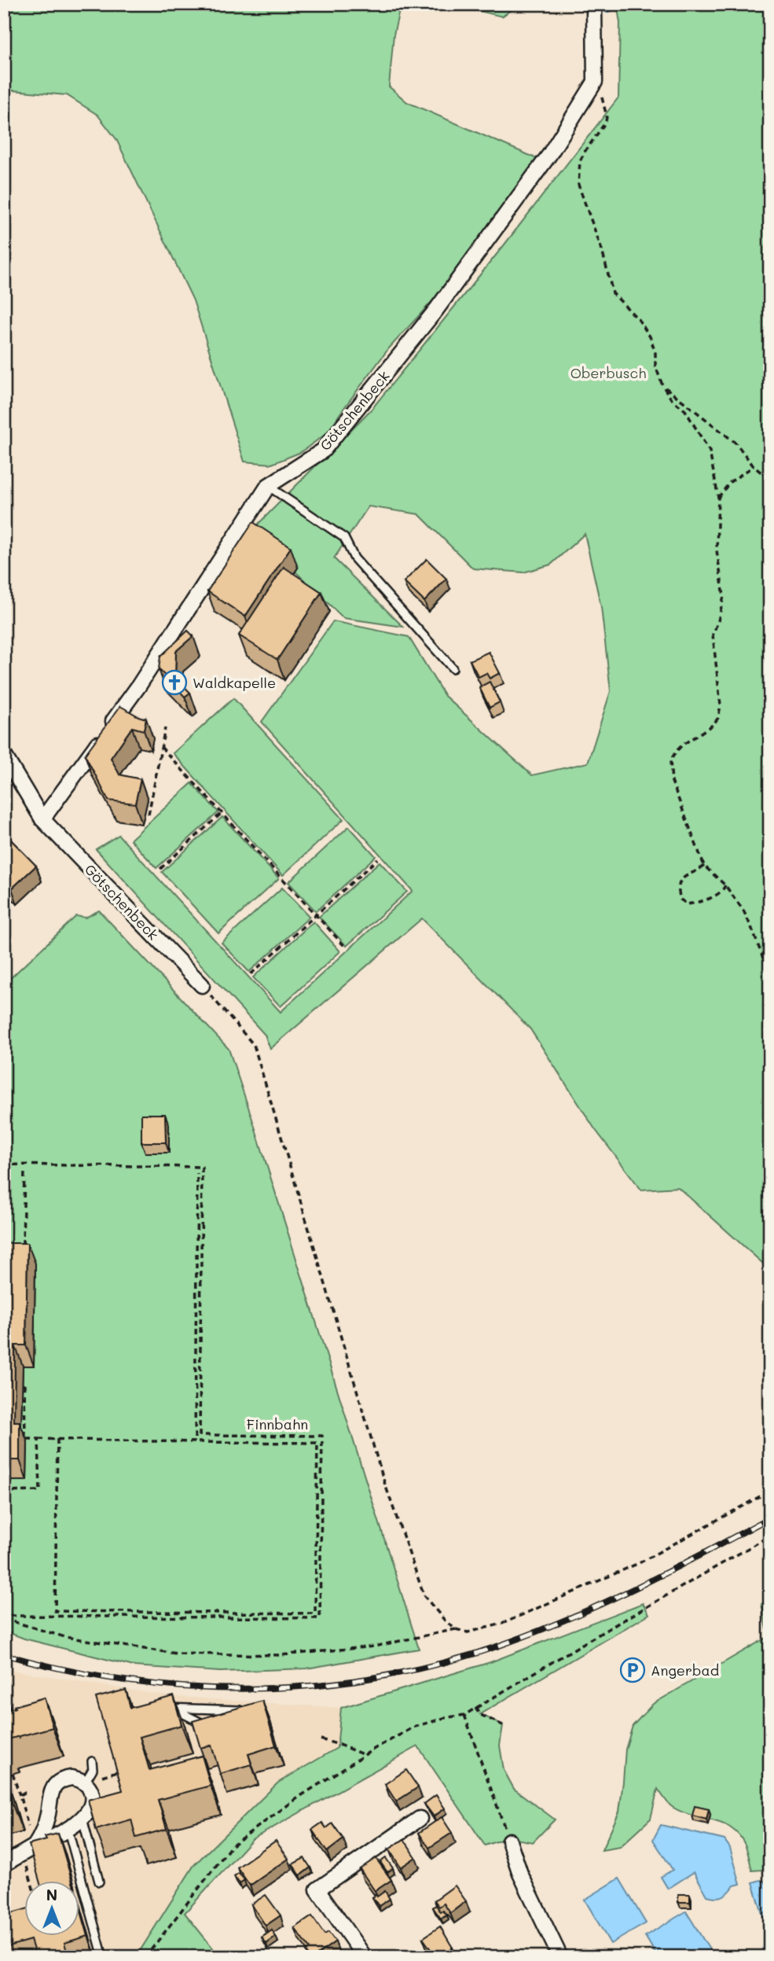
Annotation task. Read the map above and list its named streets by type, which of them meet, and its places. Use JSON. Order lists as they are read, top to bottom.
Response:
{
  "streets": {
    "street": ["Götschenbeck"],
    "path": ["Finnbahn"]
  },
  "parks": ["Oberbusch"],
  "places": {
    "church": ["Waldkapelle"],
    "parking": ["Angerbad"]
  },
  "north": "top"
}
